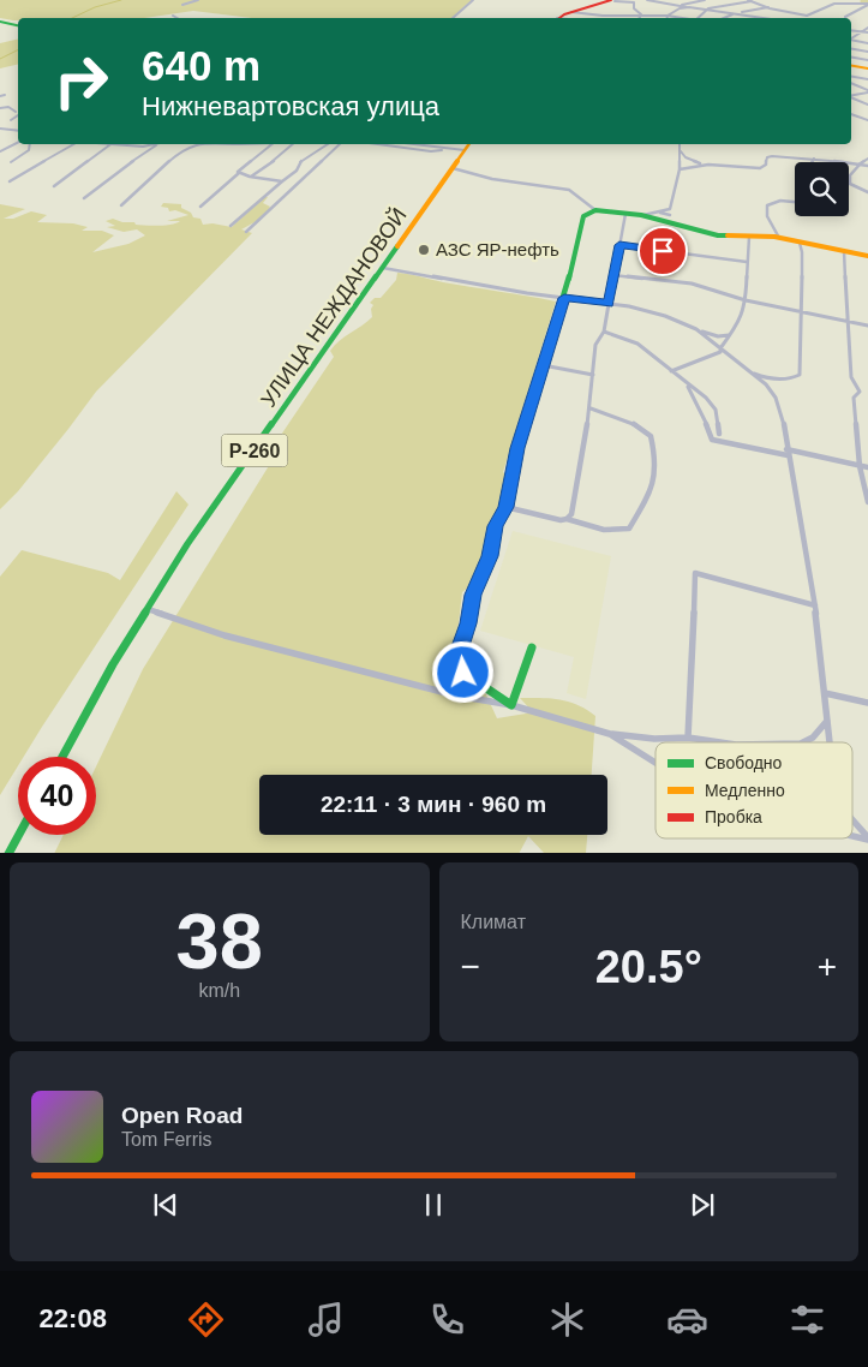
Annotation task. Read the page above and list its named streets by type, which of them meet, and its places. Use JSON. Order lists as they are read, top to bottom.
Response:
{
  "streets": {
    "main road": ["УЛИЦА НЕЖДАНОВОЙ", "Р-260"]
  },
  "places": ["АЗС ЯР-нефть"],
  "legend": ["Свободно", "Медленно", "Пробка"],
  "page": {
    "turn": ["640 m", "Нижневартовская улица"],
    "limit": "40",
    "trip": "22:11 · 3 мин · 960 m",
    "tile": [
      ["38", "km/h"],
      "Климат"
    ],
    "heat": ["−", "20.5°", "+"],
    "song": ["Open Road", "Tom Ferris"],
    "tabs": "22:08"
  }
}
